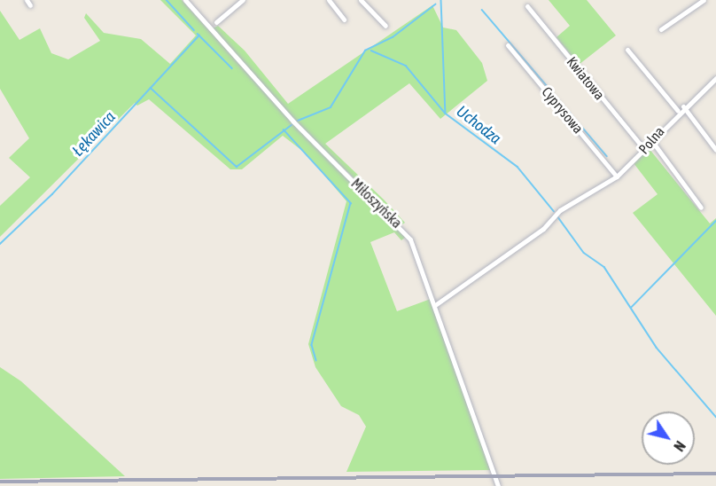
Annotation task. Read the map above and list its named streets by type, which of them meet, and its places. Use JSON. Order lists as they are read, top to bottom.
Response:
{
  "streets": {
    "street": [
      "Kwiatowa",
      "Cyprysowa",
      "Polna",
      "Miłoszyńska"
    ]
  },
  "crossings": [
    ["Kwiatowa", "Polna"],
    ["Cyprysowa", "Polna"],
    ["Polna", "Miłoszyńska"]
  ],
  "water": ["Uchodza", "Łękawica"],
  "north": "bottom right"
}
